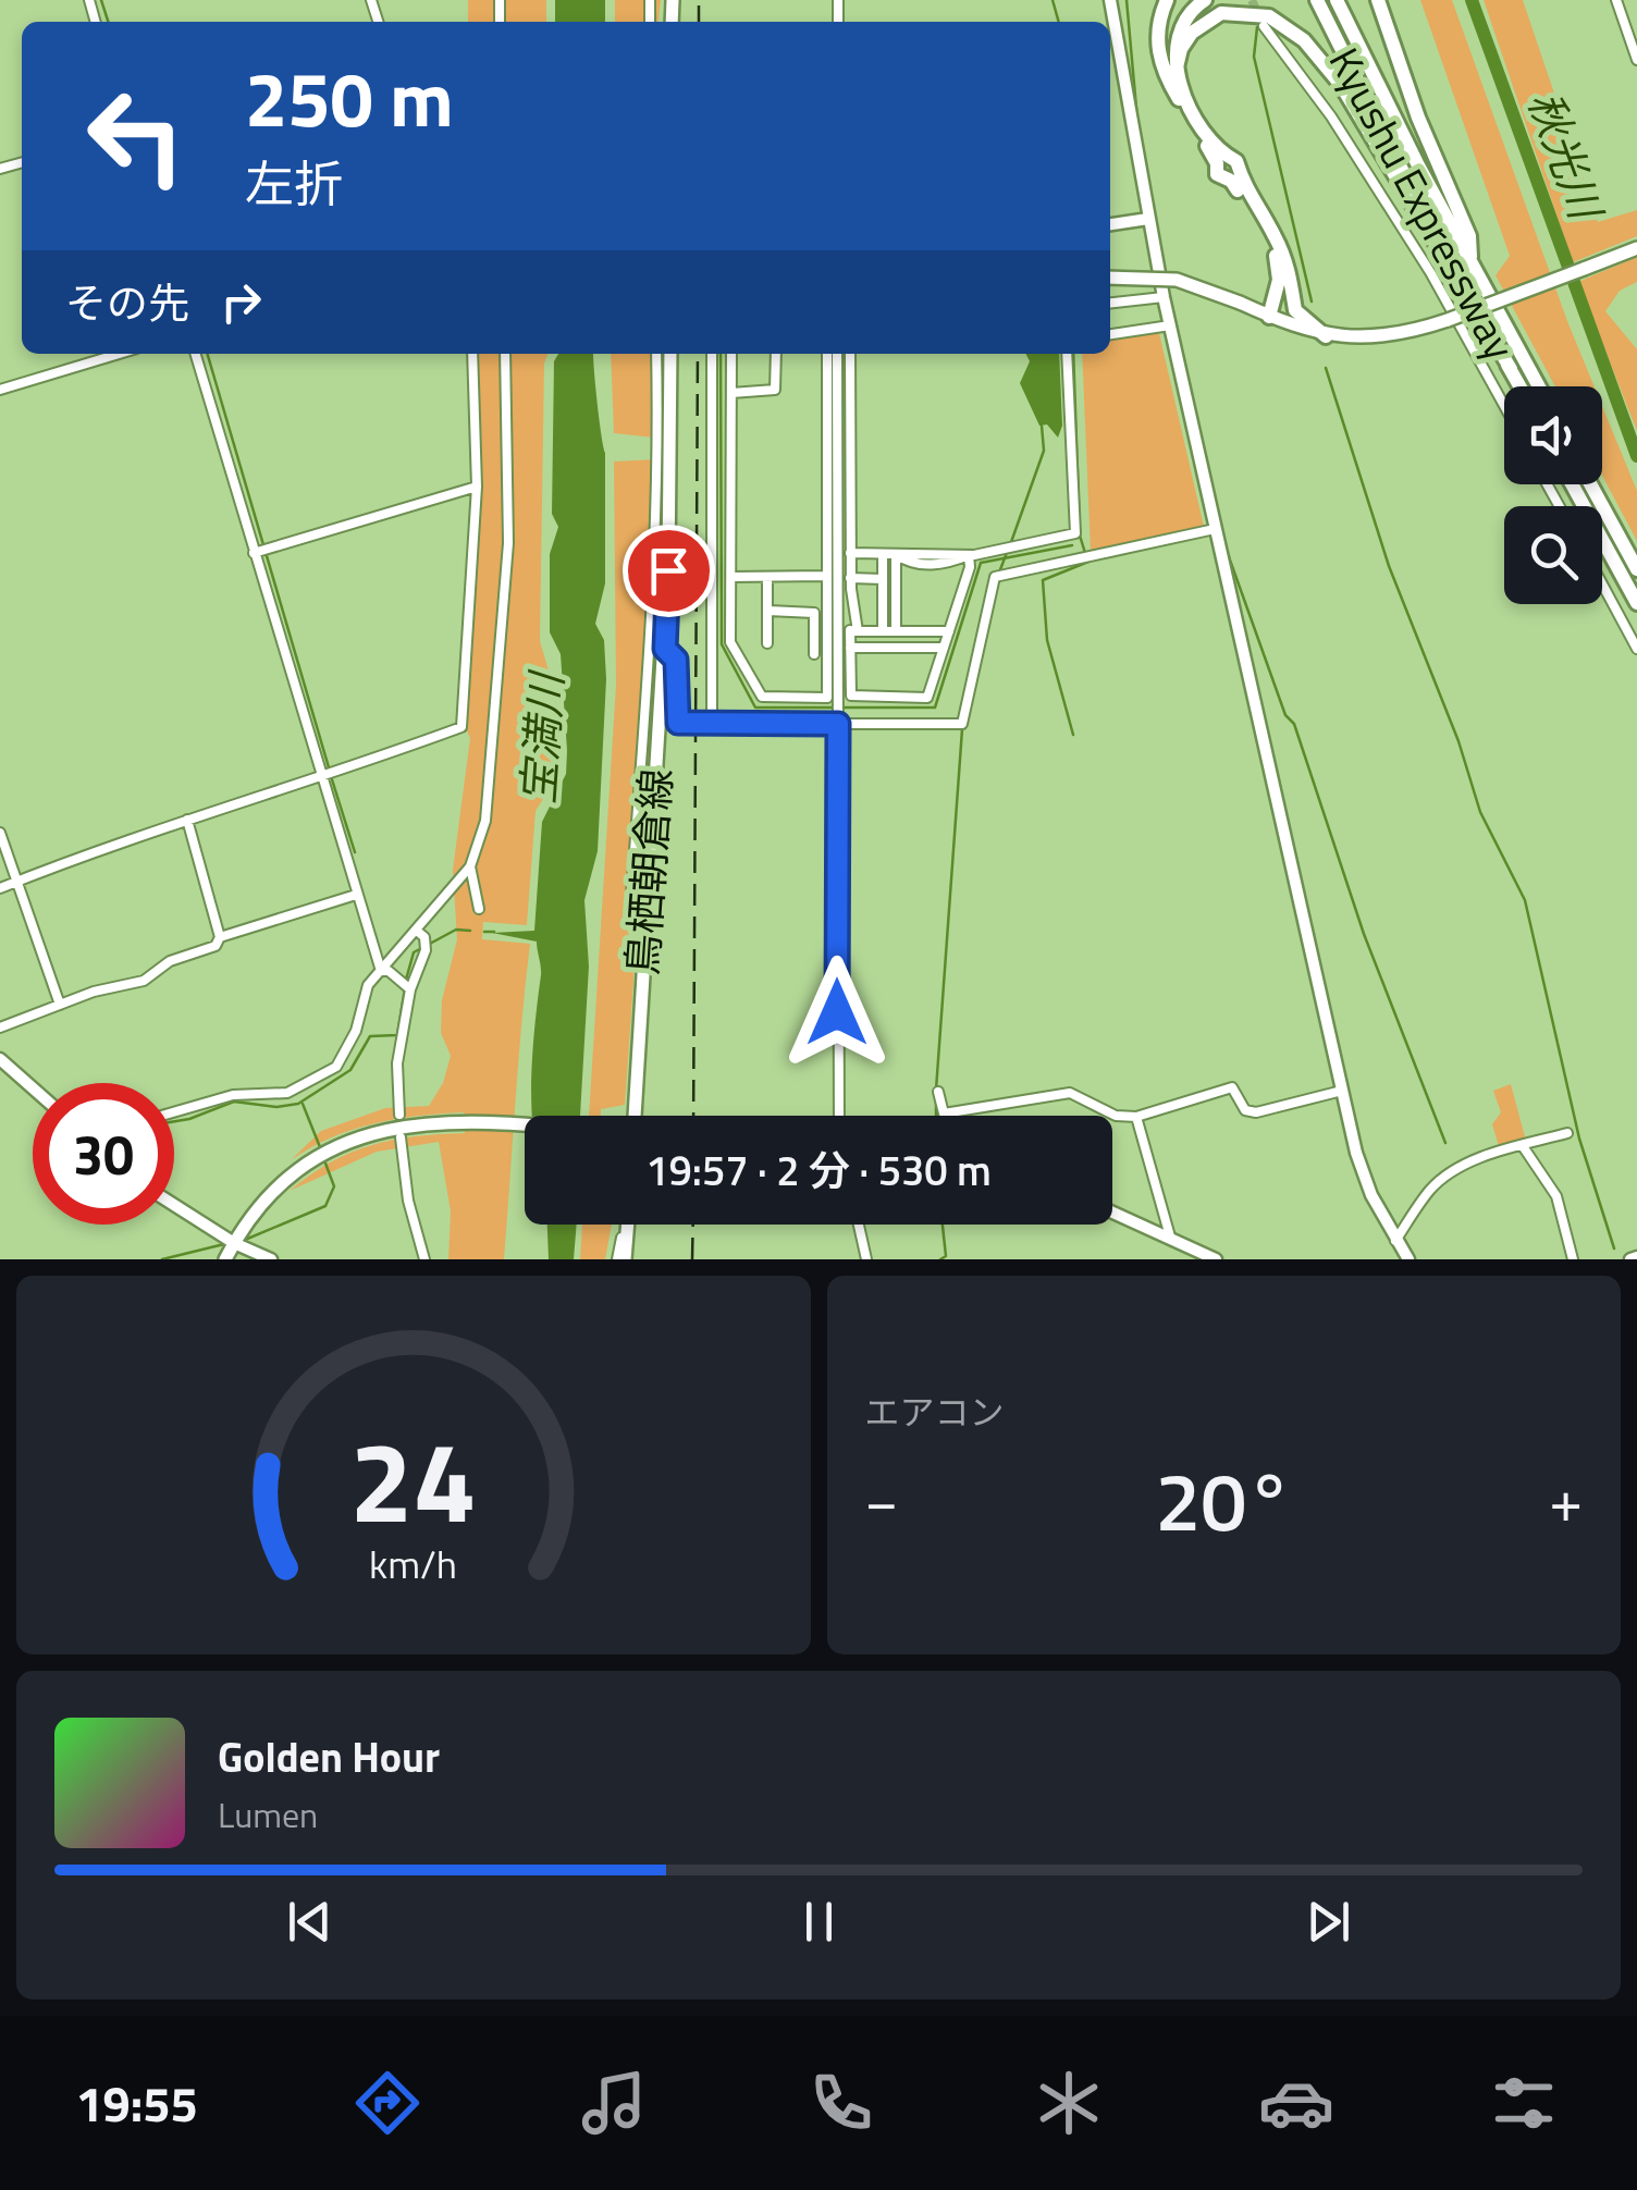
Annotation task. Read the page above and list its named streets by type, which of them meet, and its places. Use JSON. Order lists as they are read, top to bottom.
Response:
{
  "streets": {
    "highway": ["Kyushu Expressway"],
    "main road": ["鳥栖朝倉線"]
  },
  "water": ["秋光川", "宝満川"],
  "page": {
    "turn": ["250 m", "左折"],
    "then": "その先",
    "limit": "30",
    "trip": "19:57 · 2 分 · 530 m",
    "tile": "エアコン",
    "heat": ["−", "20°", "+"],
    "song": ["Golden Hour", "Lumen"],
    "tabs": "19:55",
    "gauge": ["24", "km/h"]
  }
}
